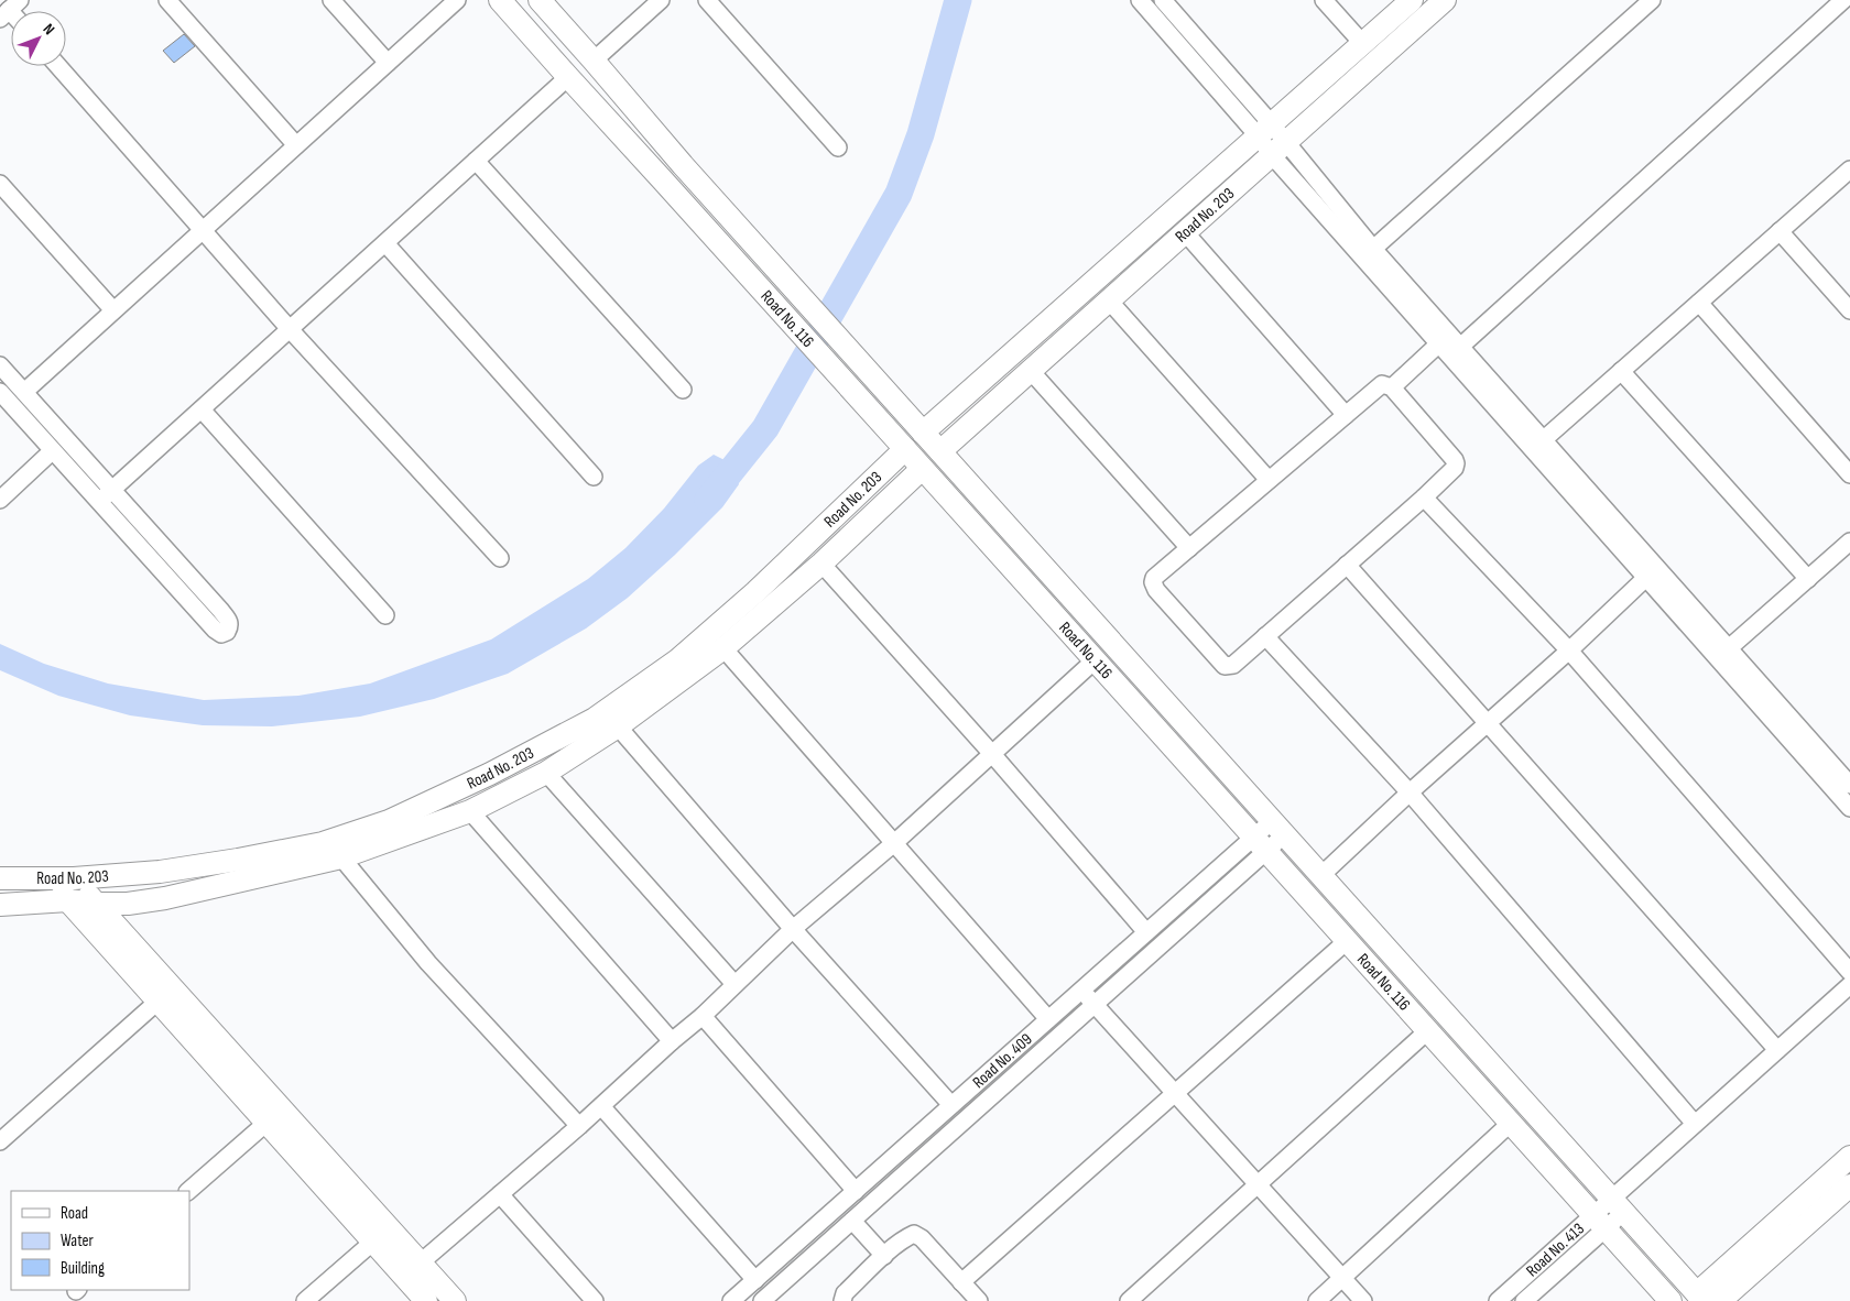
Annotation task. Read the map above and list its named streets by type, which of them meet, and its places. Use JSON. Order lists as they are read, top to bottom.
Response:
{
  "streets": {
    "street": [
      "Road No. 203",
      "Road No. 116",
      "Road No. 409",
      "Road No. 413"
    ]
  },
  "crossings": [
    ["Road No. 203", "Road No. 116"],
    ["Road No. 116", "Road No. 409"],
    ["Road No. 116", "Road No. 413"]
  ],
  "legend": ["Road", "Water", "Building"],
  "north": "top right"
}
